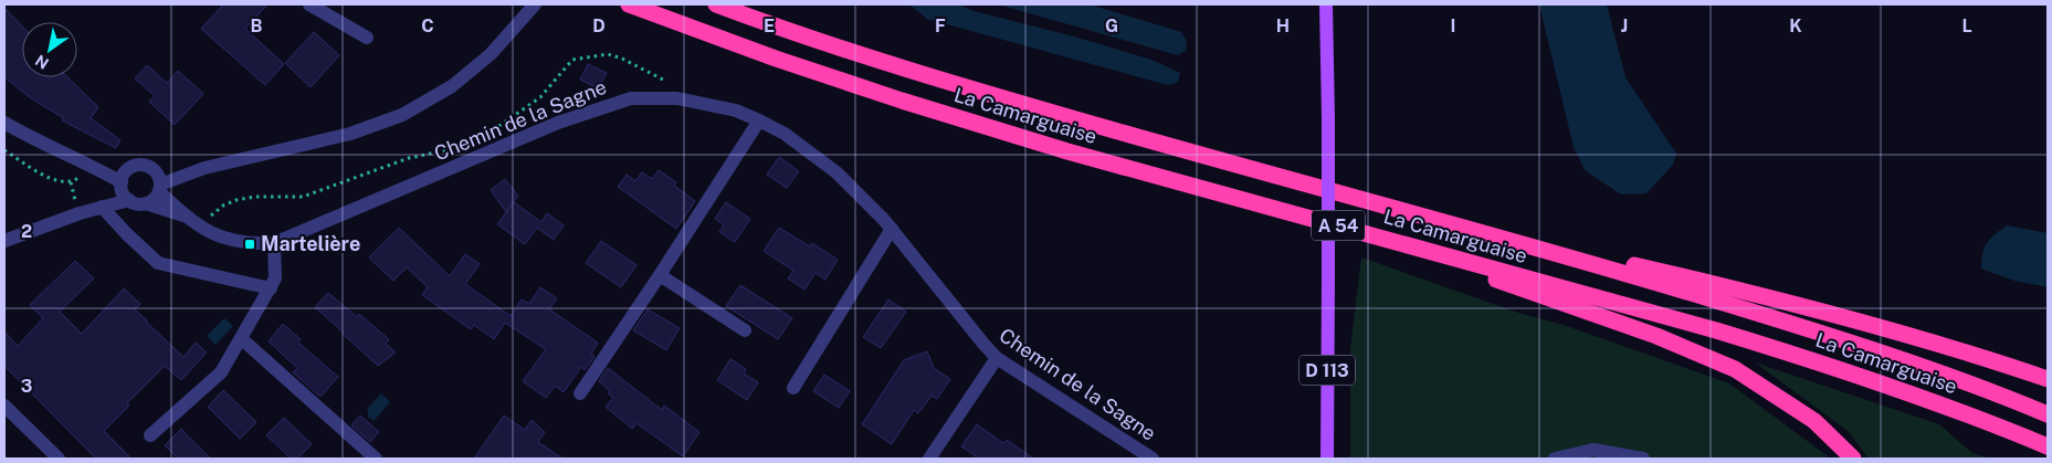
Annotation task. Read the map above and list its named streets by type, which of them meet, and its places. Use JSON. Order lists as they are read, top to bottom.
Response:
{
  "streets": {
    "highway": ["La Camarguaise", "A 54"],
    "main road": ["D 113"],
    "street": ["Chemin de la Sagne"]
  },
  "places": {
    "transit": ["Martelière"]
  },
  "north": "bottom left",
  "grid": {
    "columns": [
      "B",
      "C",
      "D",
      "E",
      "F",
      "G",
      "H",
      "I",
      "J",
      "K",
      "L"
    ],
    "rows": ["2", "3"]
  }
}
